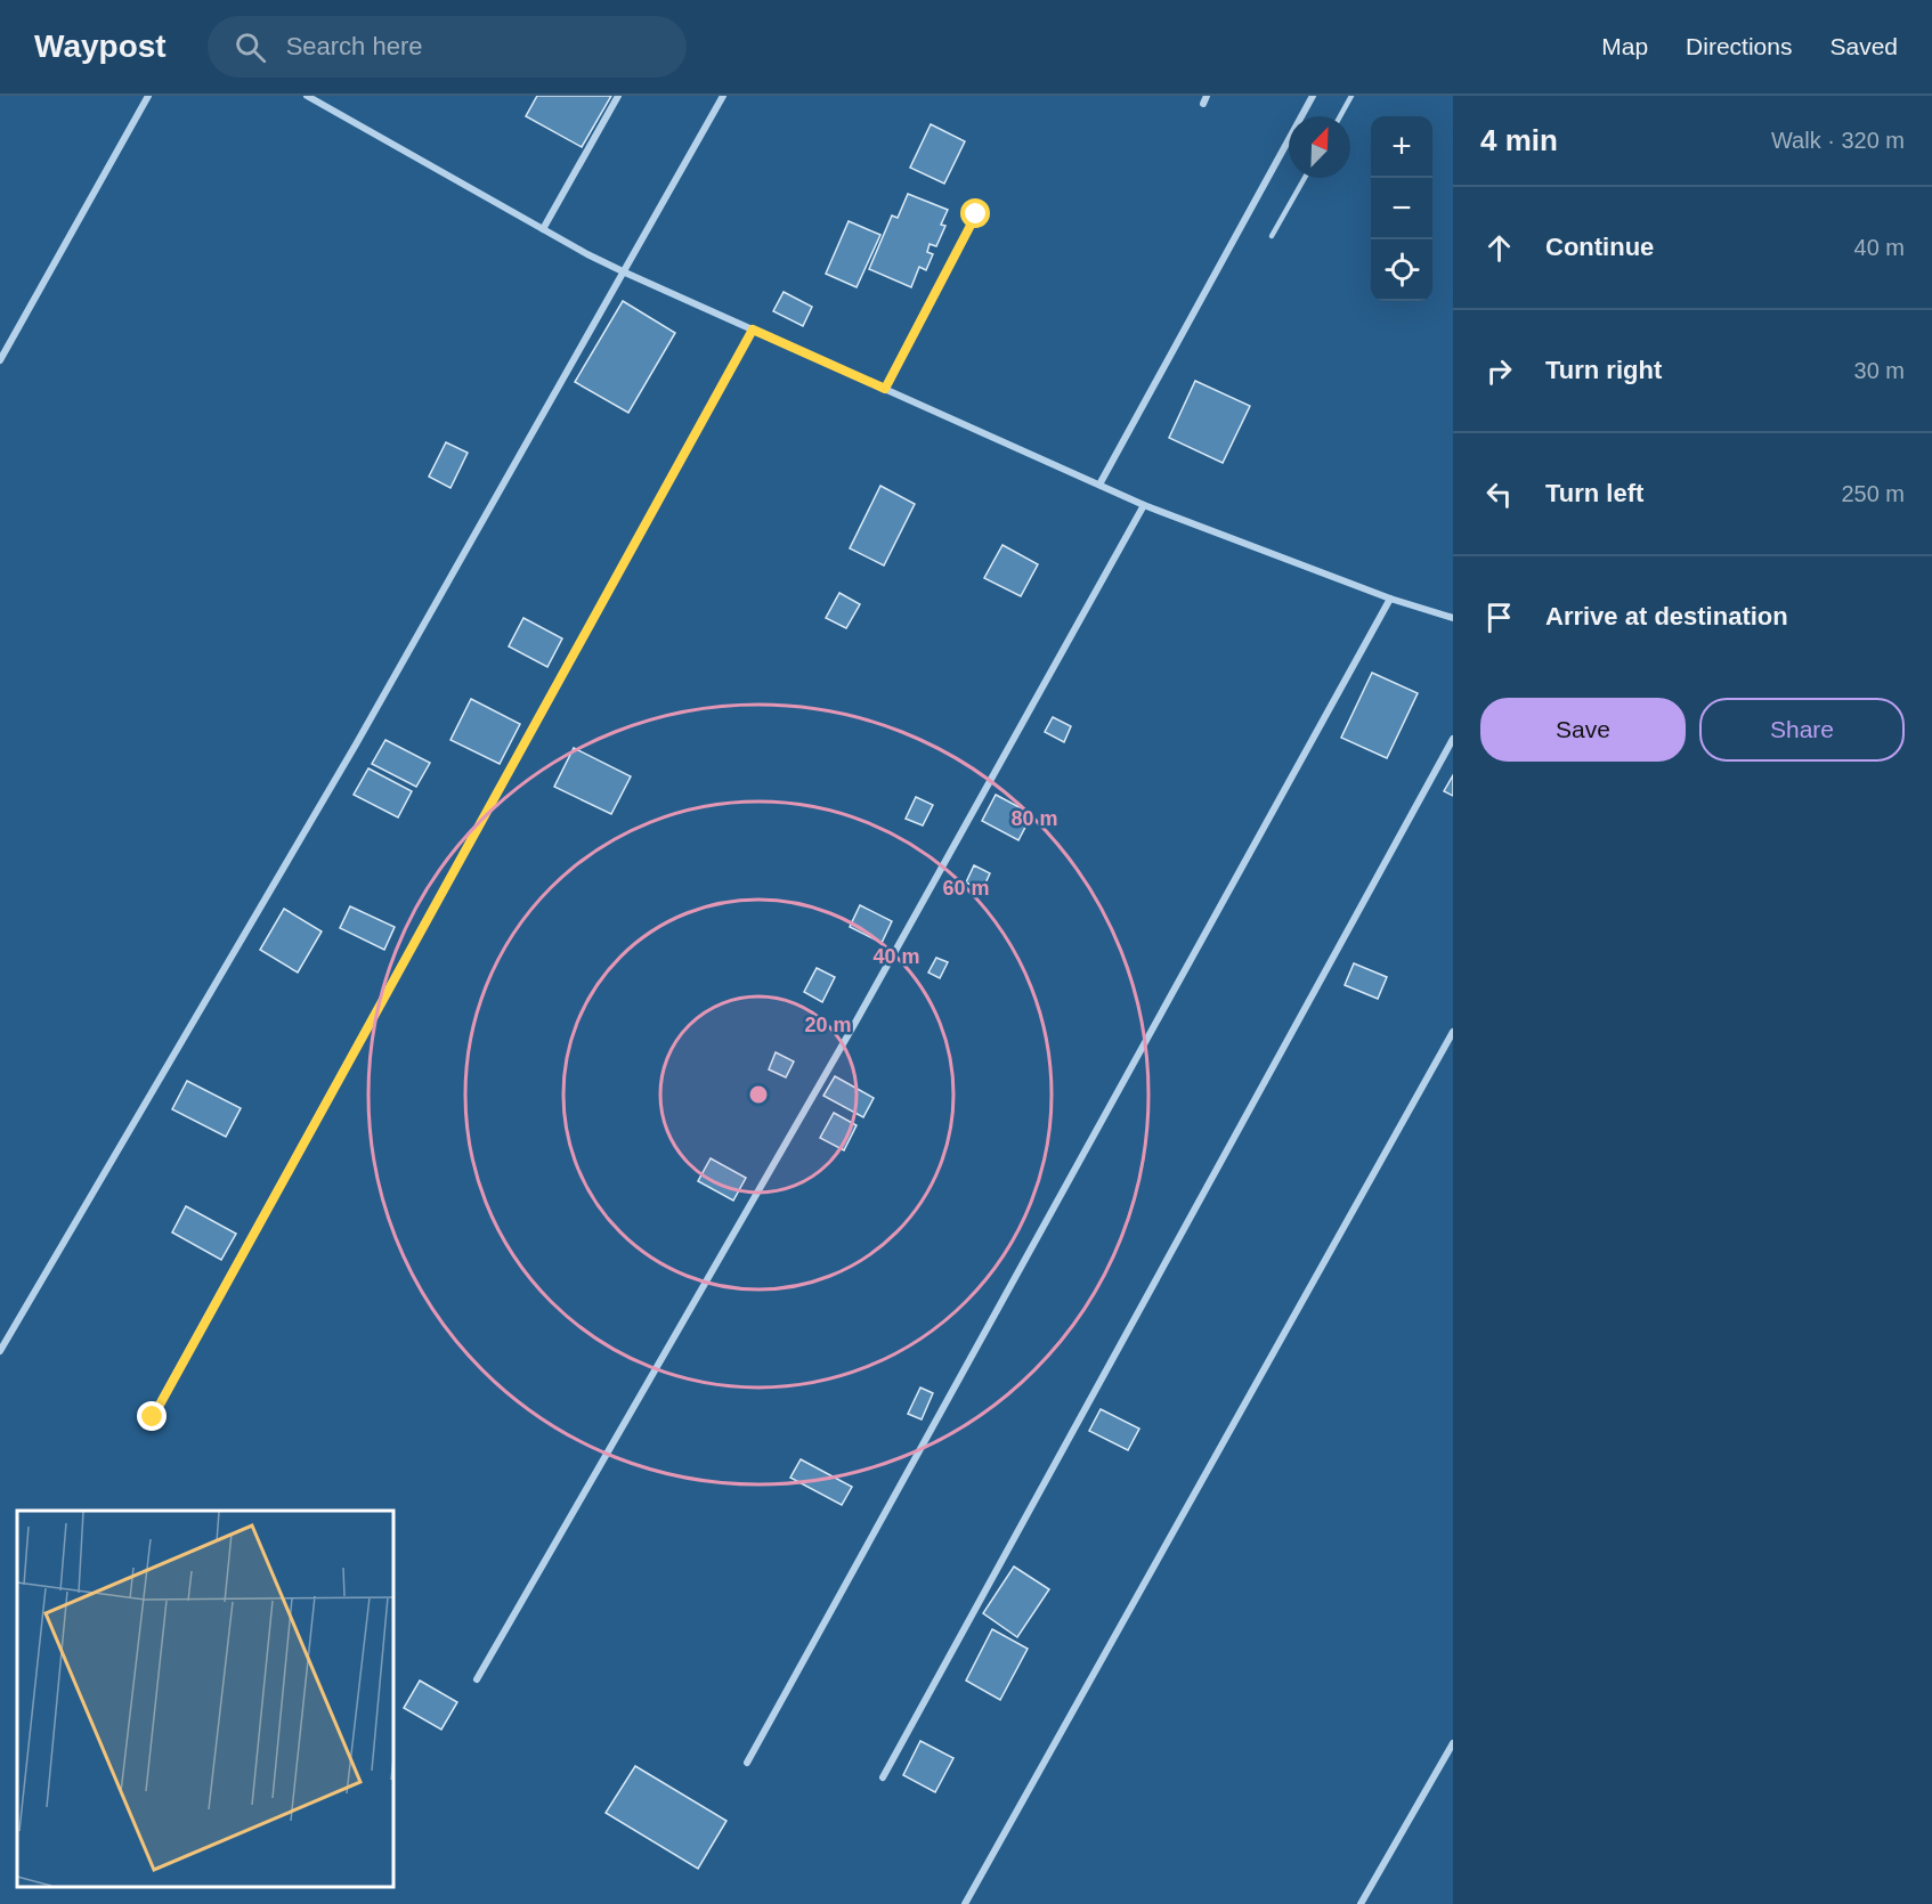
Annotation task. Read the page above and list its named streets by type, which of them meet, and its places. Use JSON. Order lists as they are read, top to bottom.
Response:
{
  "north": "top right",
  "page": {
    "header": "Waypost",
    "search": "Search here",
    "nav": ["Map", "Directions", "Saved"],
    "heading": ["4 min", "Walk · 320 m"],
    "map_buttons": ["+", "−"],
    "list": [
      ["Continue", "40 m"],
      ["Turn right", "30 m"],
      ["Turn left", "250 m"],
      "Arrive at destination"
    ],
    "buttons": ["Save", "Share"]
  },
  "rings": [
    "80 m",
    "60 m",
    "40 m",
    "20 m"
  ]
}
